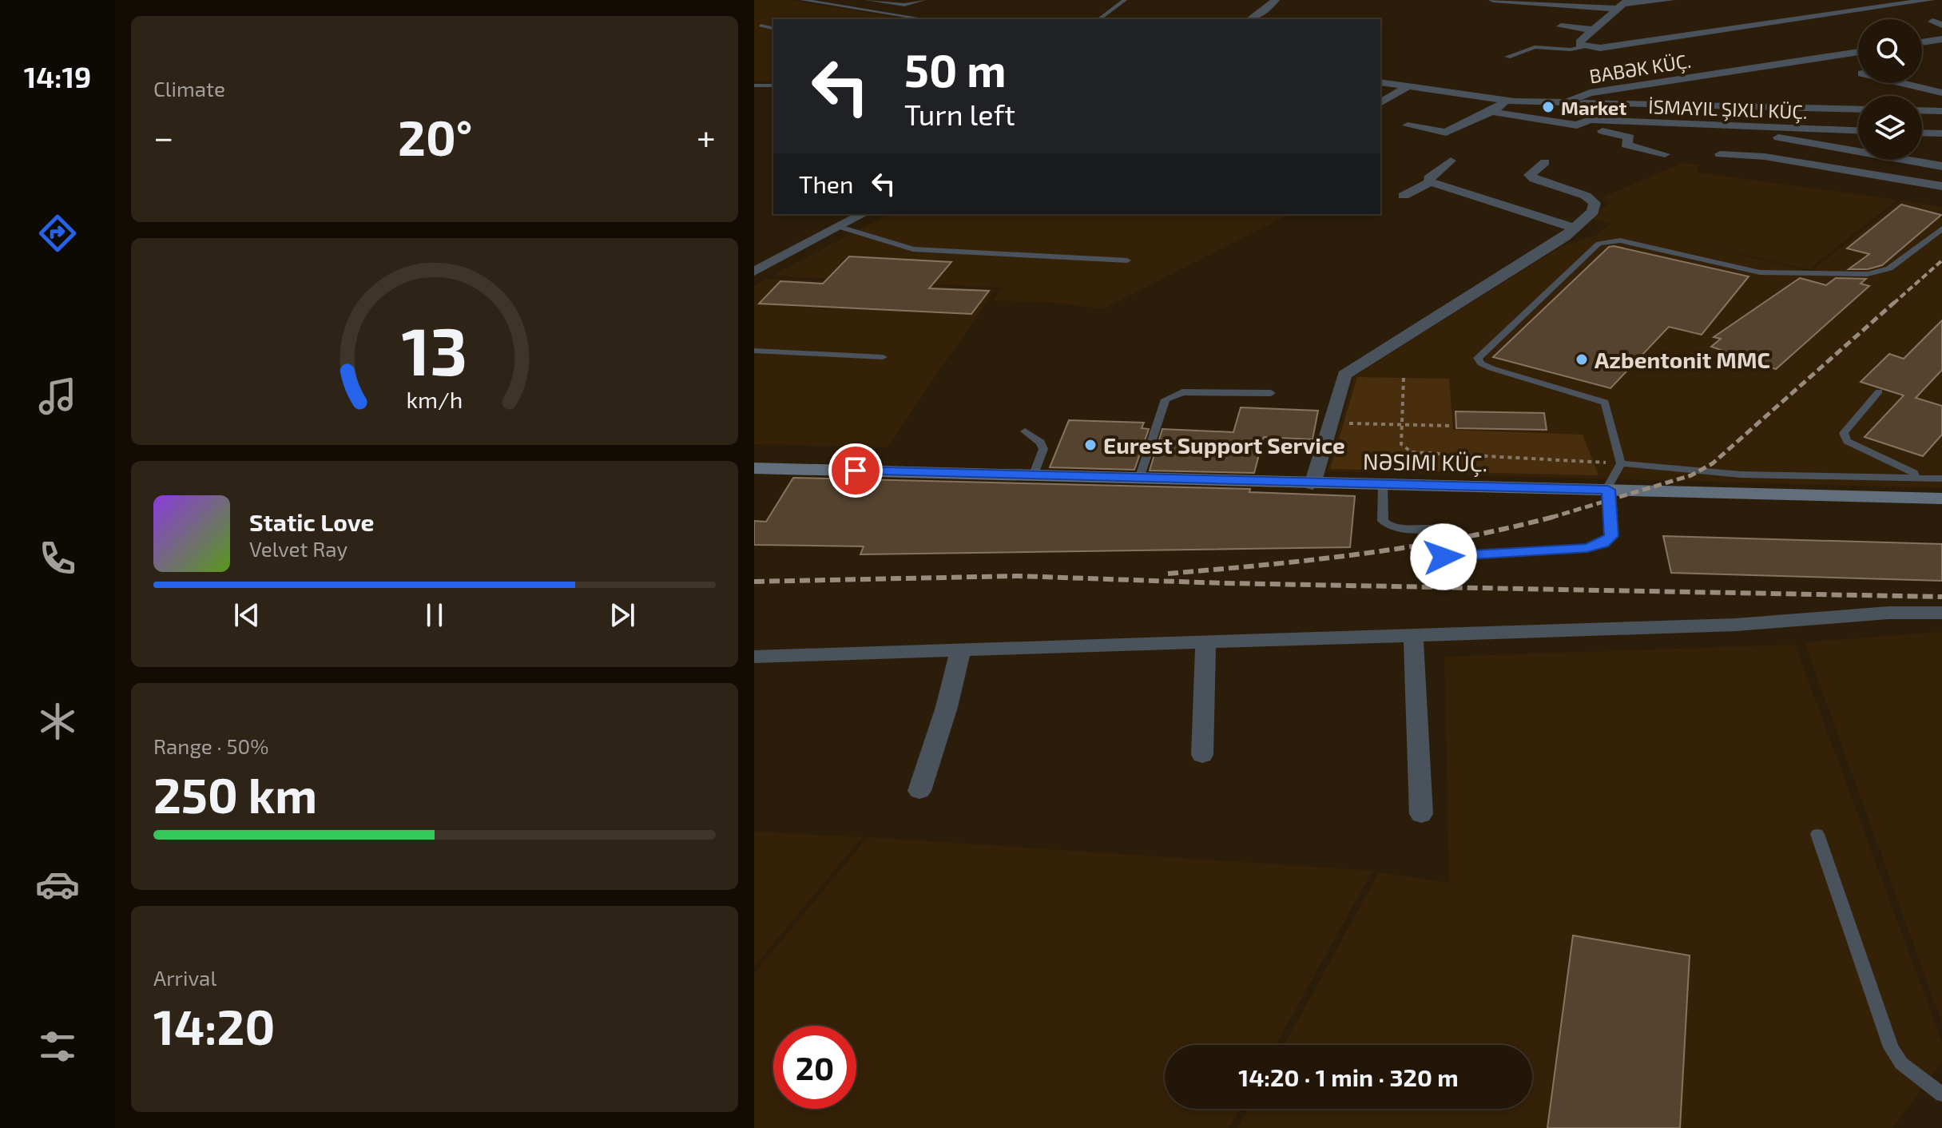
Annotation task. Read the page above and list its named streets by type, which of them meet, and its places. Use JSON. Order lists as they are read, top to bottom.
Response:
{
  "streets": {
    "street": ["BABƏK KÜÇ.", "NƏSIMI KÜÇ."]
  },
  "places": ["Market", "Azbentonit MMC", "Eurest Support Service"],
  "page": {
    "tabs": "14:19",
    "tile": [
      "Climate",
      ["Range · 50%", "250 km"],
      ["Arrival", "14:20"]
    ],
    "turn": ["50 m", "Turn left"],
    "heat": ["−", "20°", "+"],
    "then": "Then",
    "song": ["Static Love", "Velvet Ray"],
    "limit": "20",
    "trip": "14:20 · 1 min · 320 m",
    "gauge": ["13", "km/h"]
  }
}
